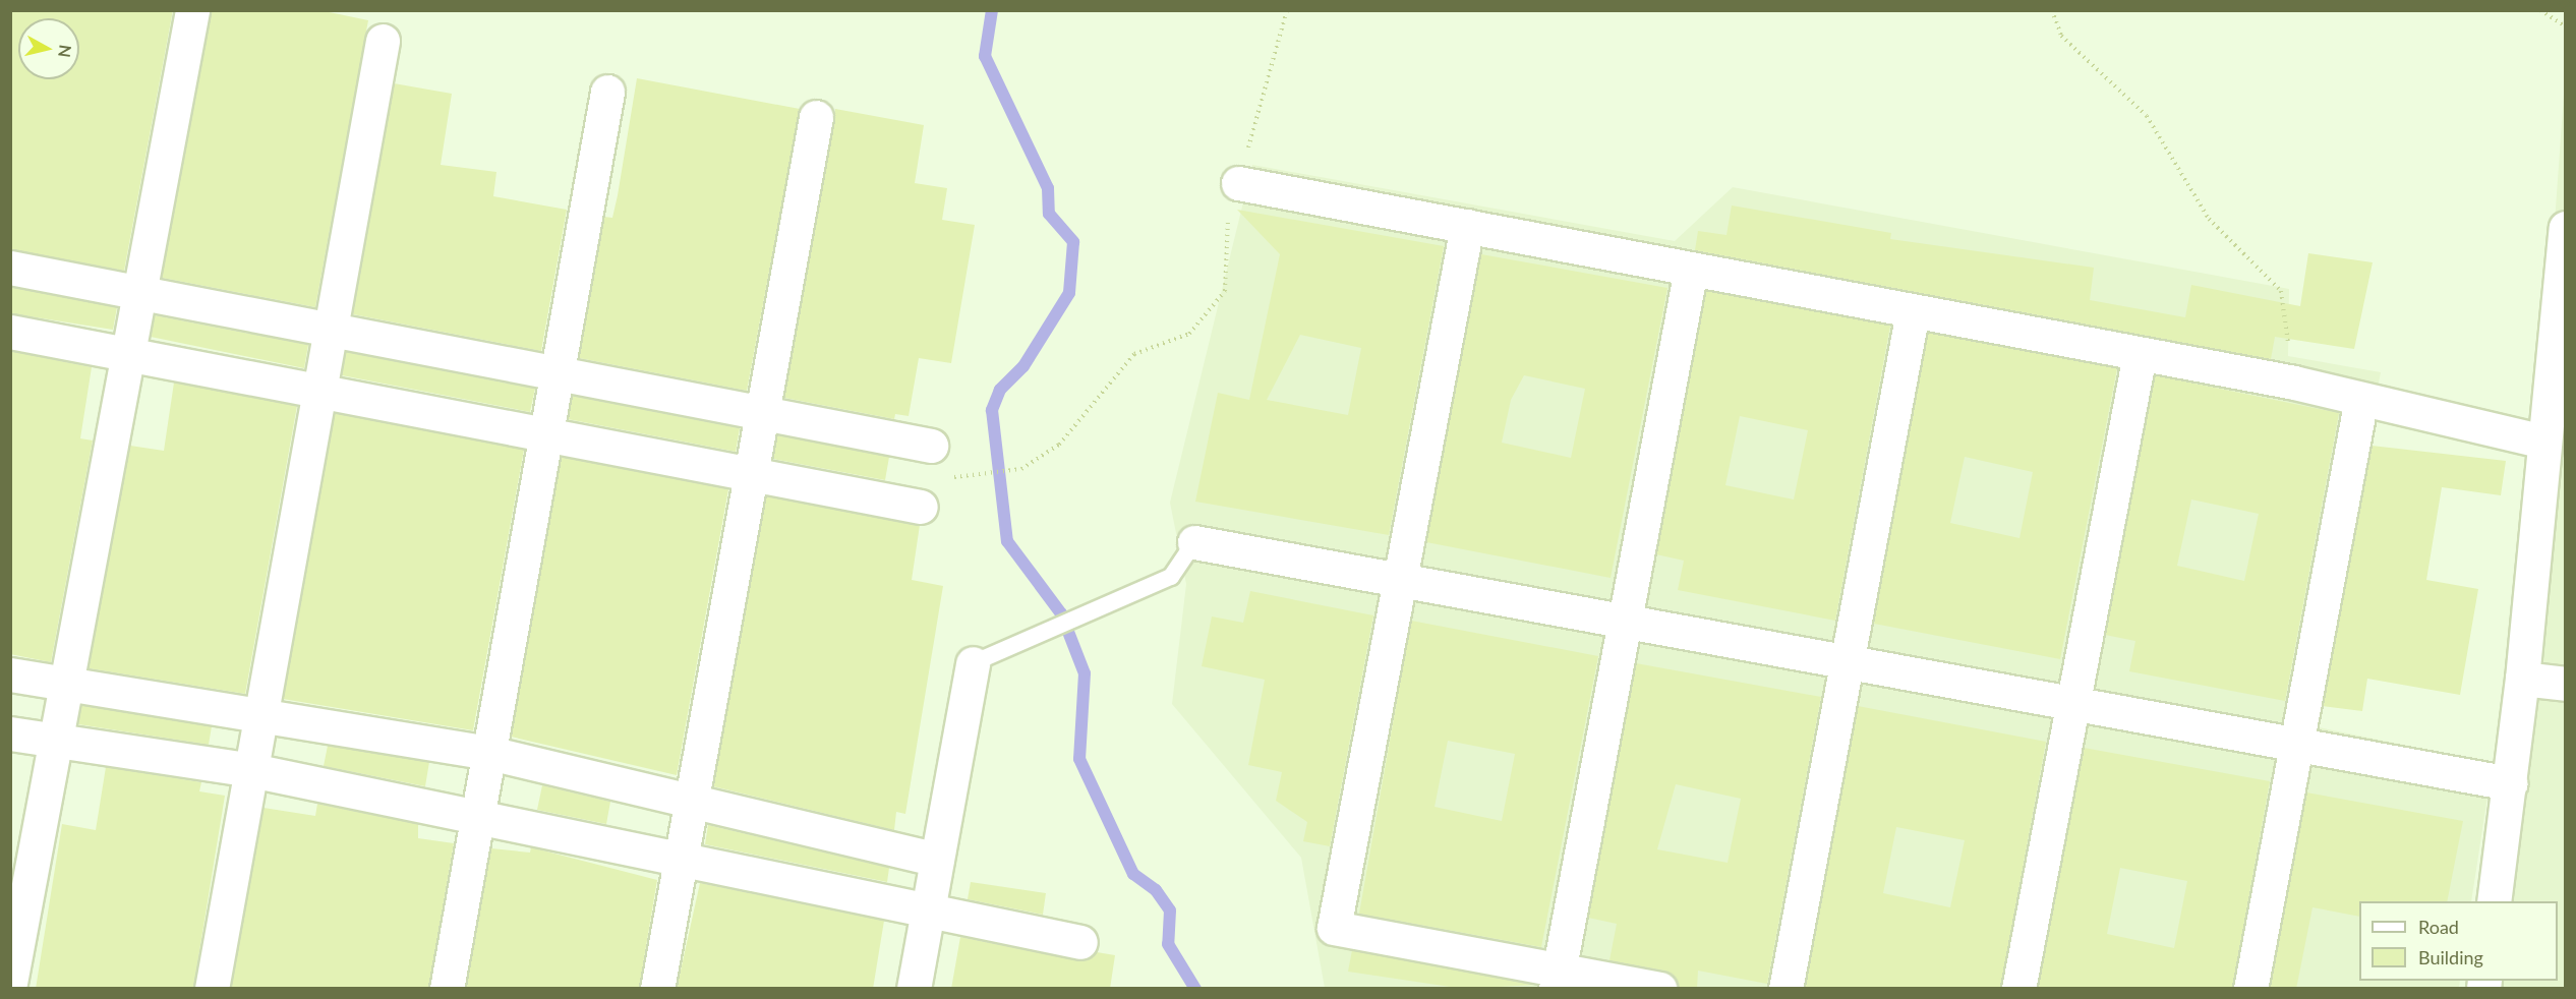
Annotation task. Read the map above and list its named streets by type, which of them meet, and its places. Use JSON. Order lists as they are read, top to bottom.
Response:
{
  "legend": ["Road", "Building"],
  "north": "right"
}
